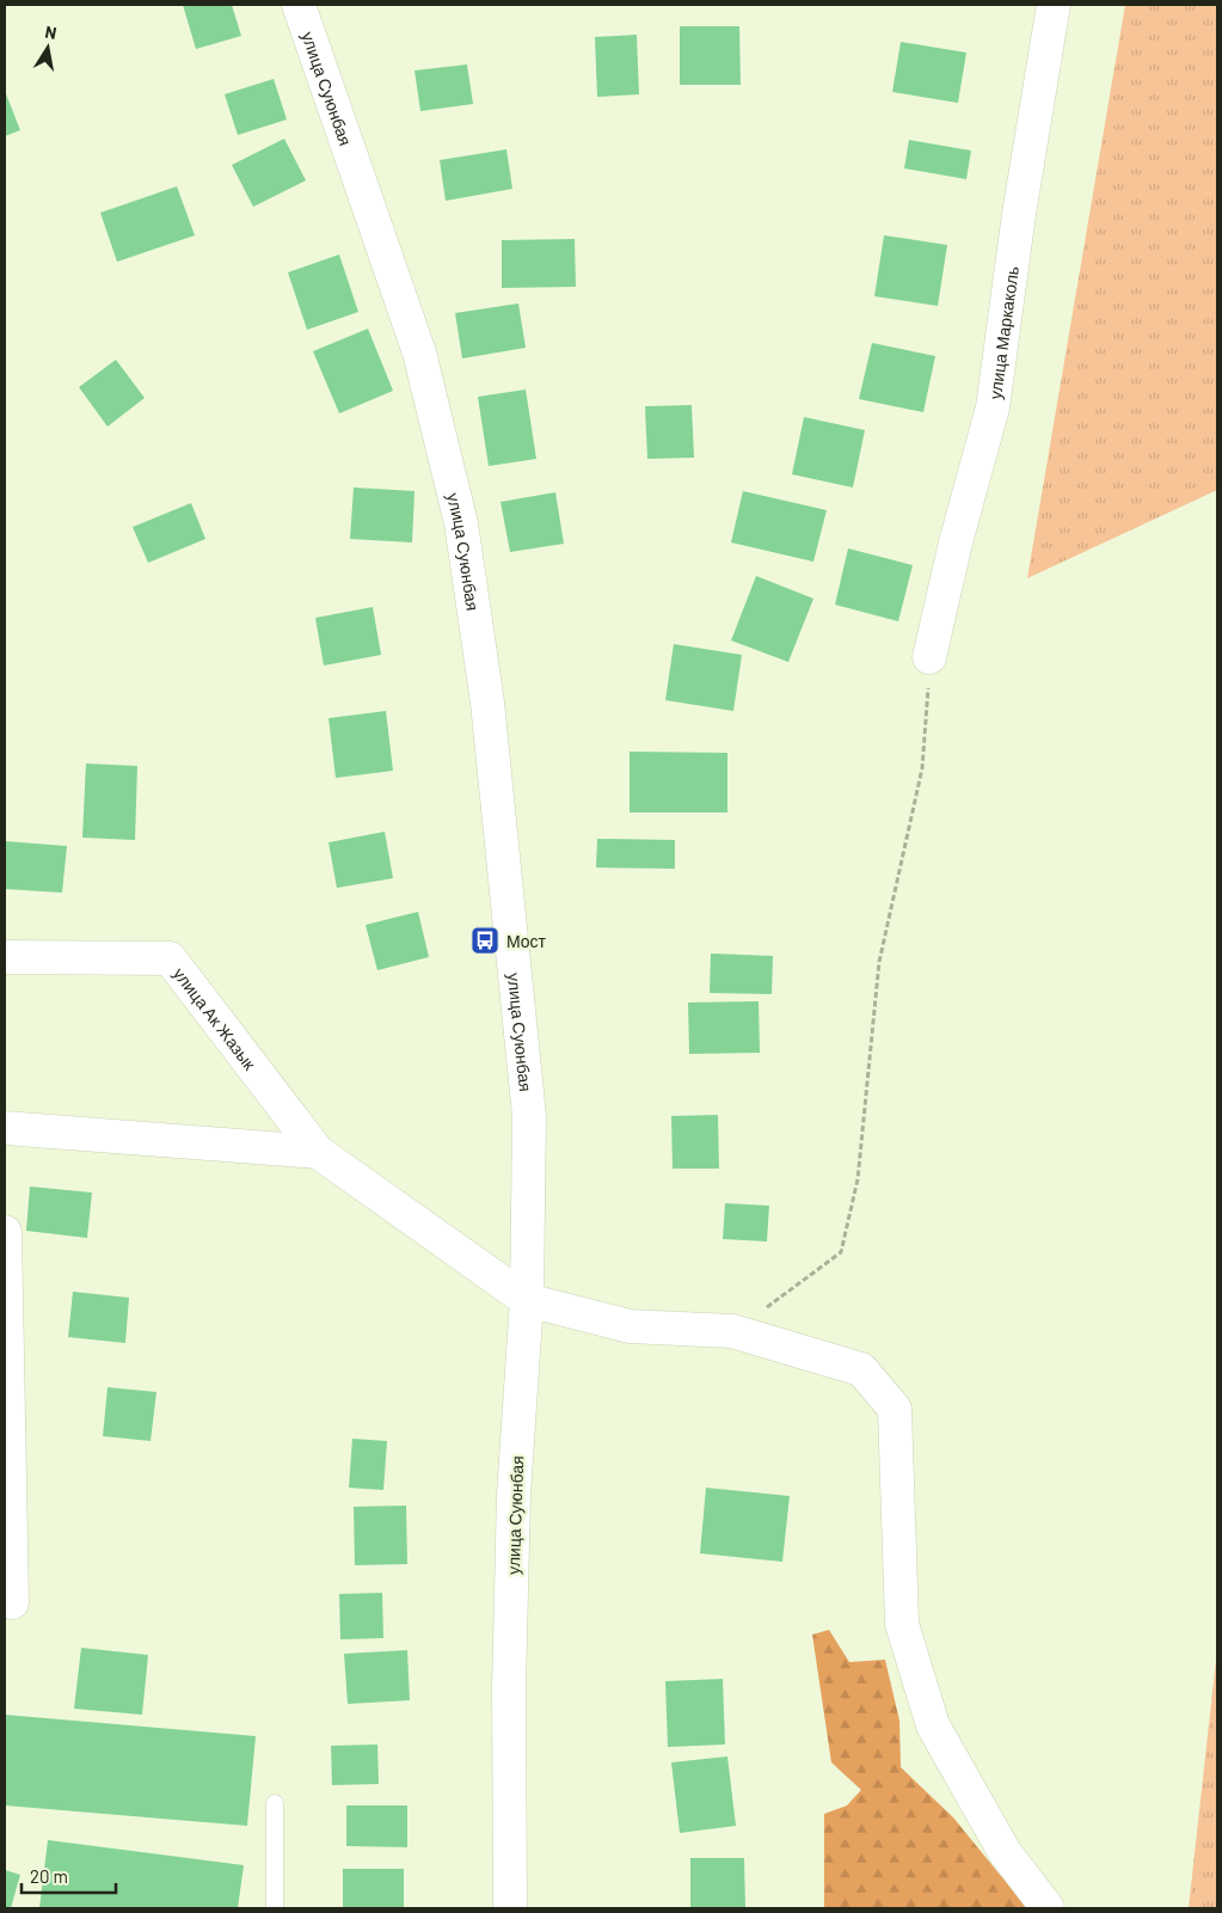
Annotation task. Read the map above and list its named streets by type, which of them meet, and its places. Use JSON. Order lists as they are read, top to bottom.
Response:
{
  "streets": {
    "street": ["улица Суюнбая", "улица Маркаколь", "улица Ак Жазык"]
  },
  "crossings": [
    ["улица Суюнбая", "улица Ак Жазык"]
  ],
  "places": {
    "bus stop": ["Мост"]
  },
  "scale_bar": "20 m",
  "north": "top"
}
